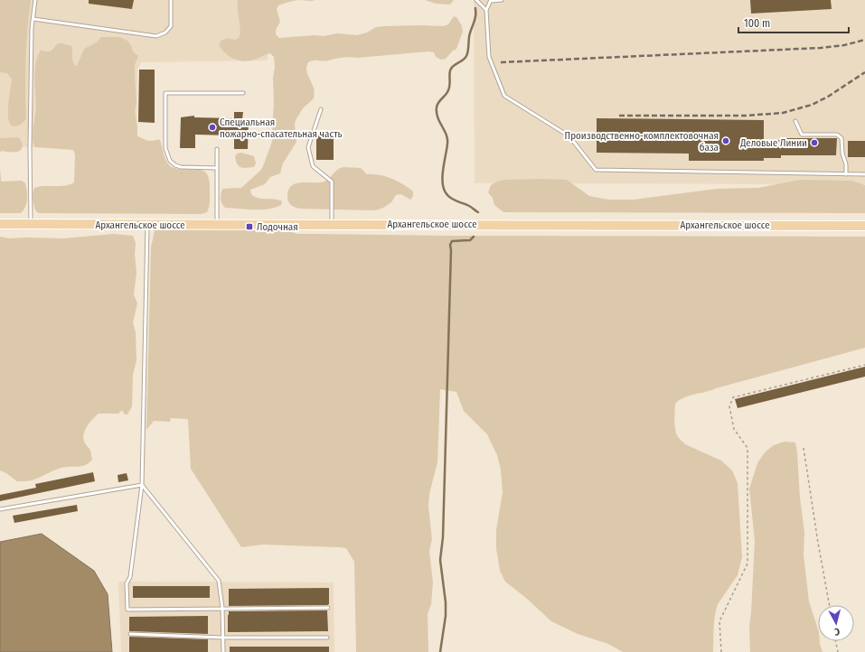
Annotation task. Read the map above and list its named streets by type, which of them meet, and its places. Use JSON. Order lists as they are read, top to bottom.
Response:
{
  "streets": {
    "main road": ["Архангельское шоссе"]
  },
  "places": {
    "other": ["Специальная пожарно-спасательная часть", "Производственно-комплектовочная база", "Деловые Линии"],
    "transit": ["Лодочная"]
  },
  "scale_bar": "100 m",
  "north": "bottom"
}
